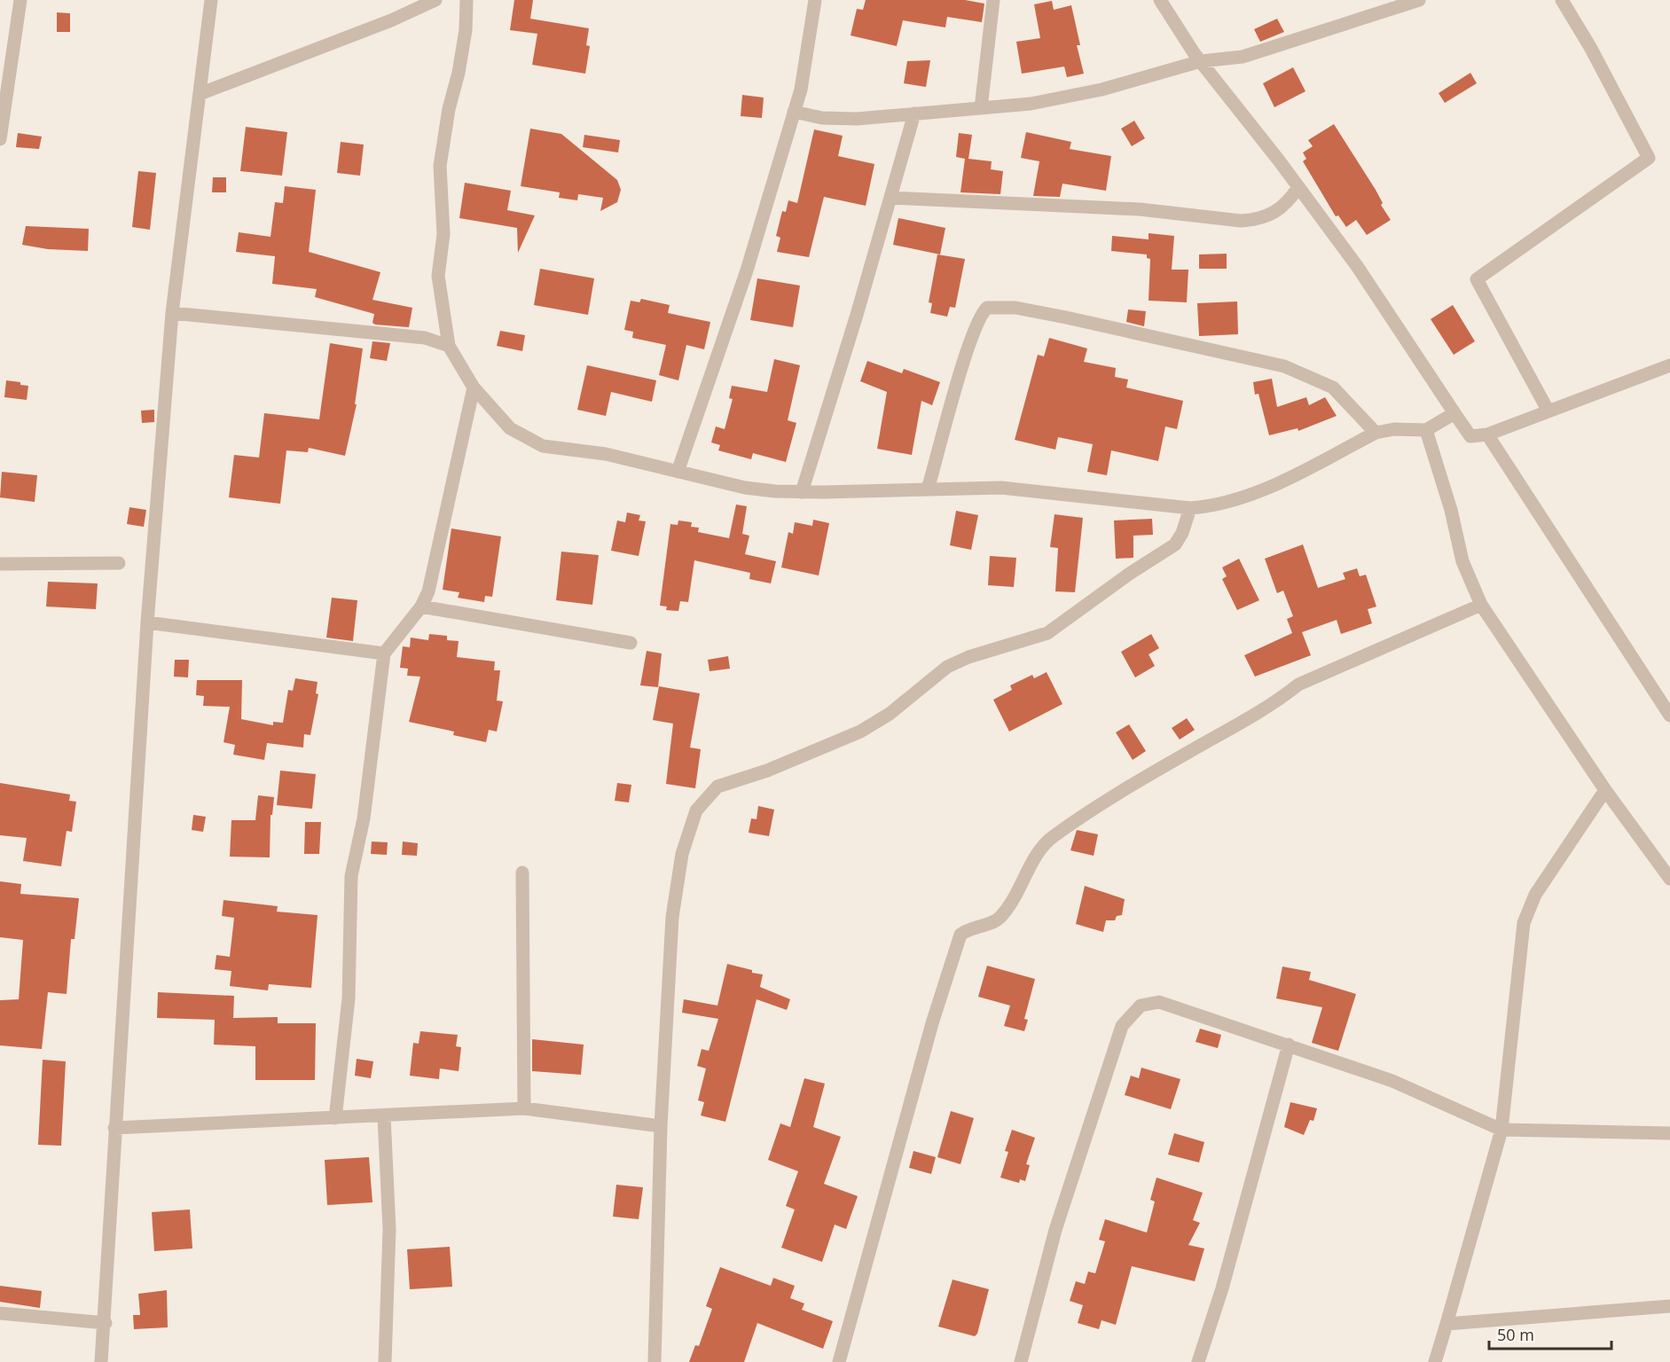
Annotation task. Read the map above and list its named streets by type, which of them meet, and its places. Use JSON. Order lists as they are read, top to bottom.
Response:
{
  "scale_bar": "50 m"
}
